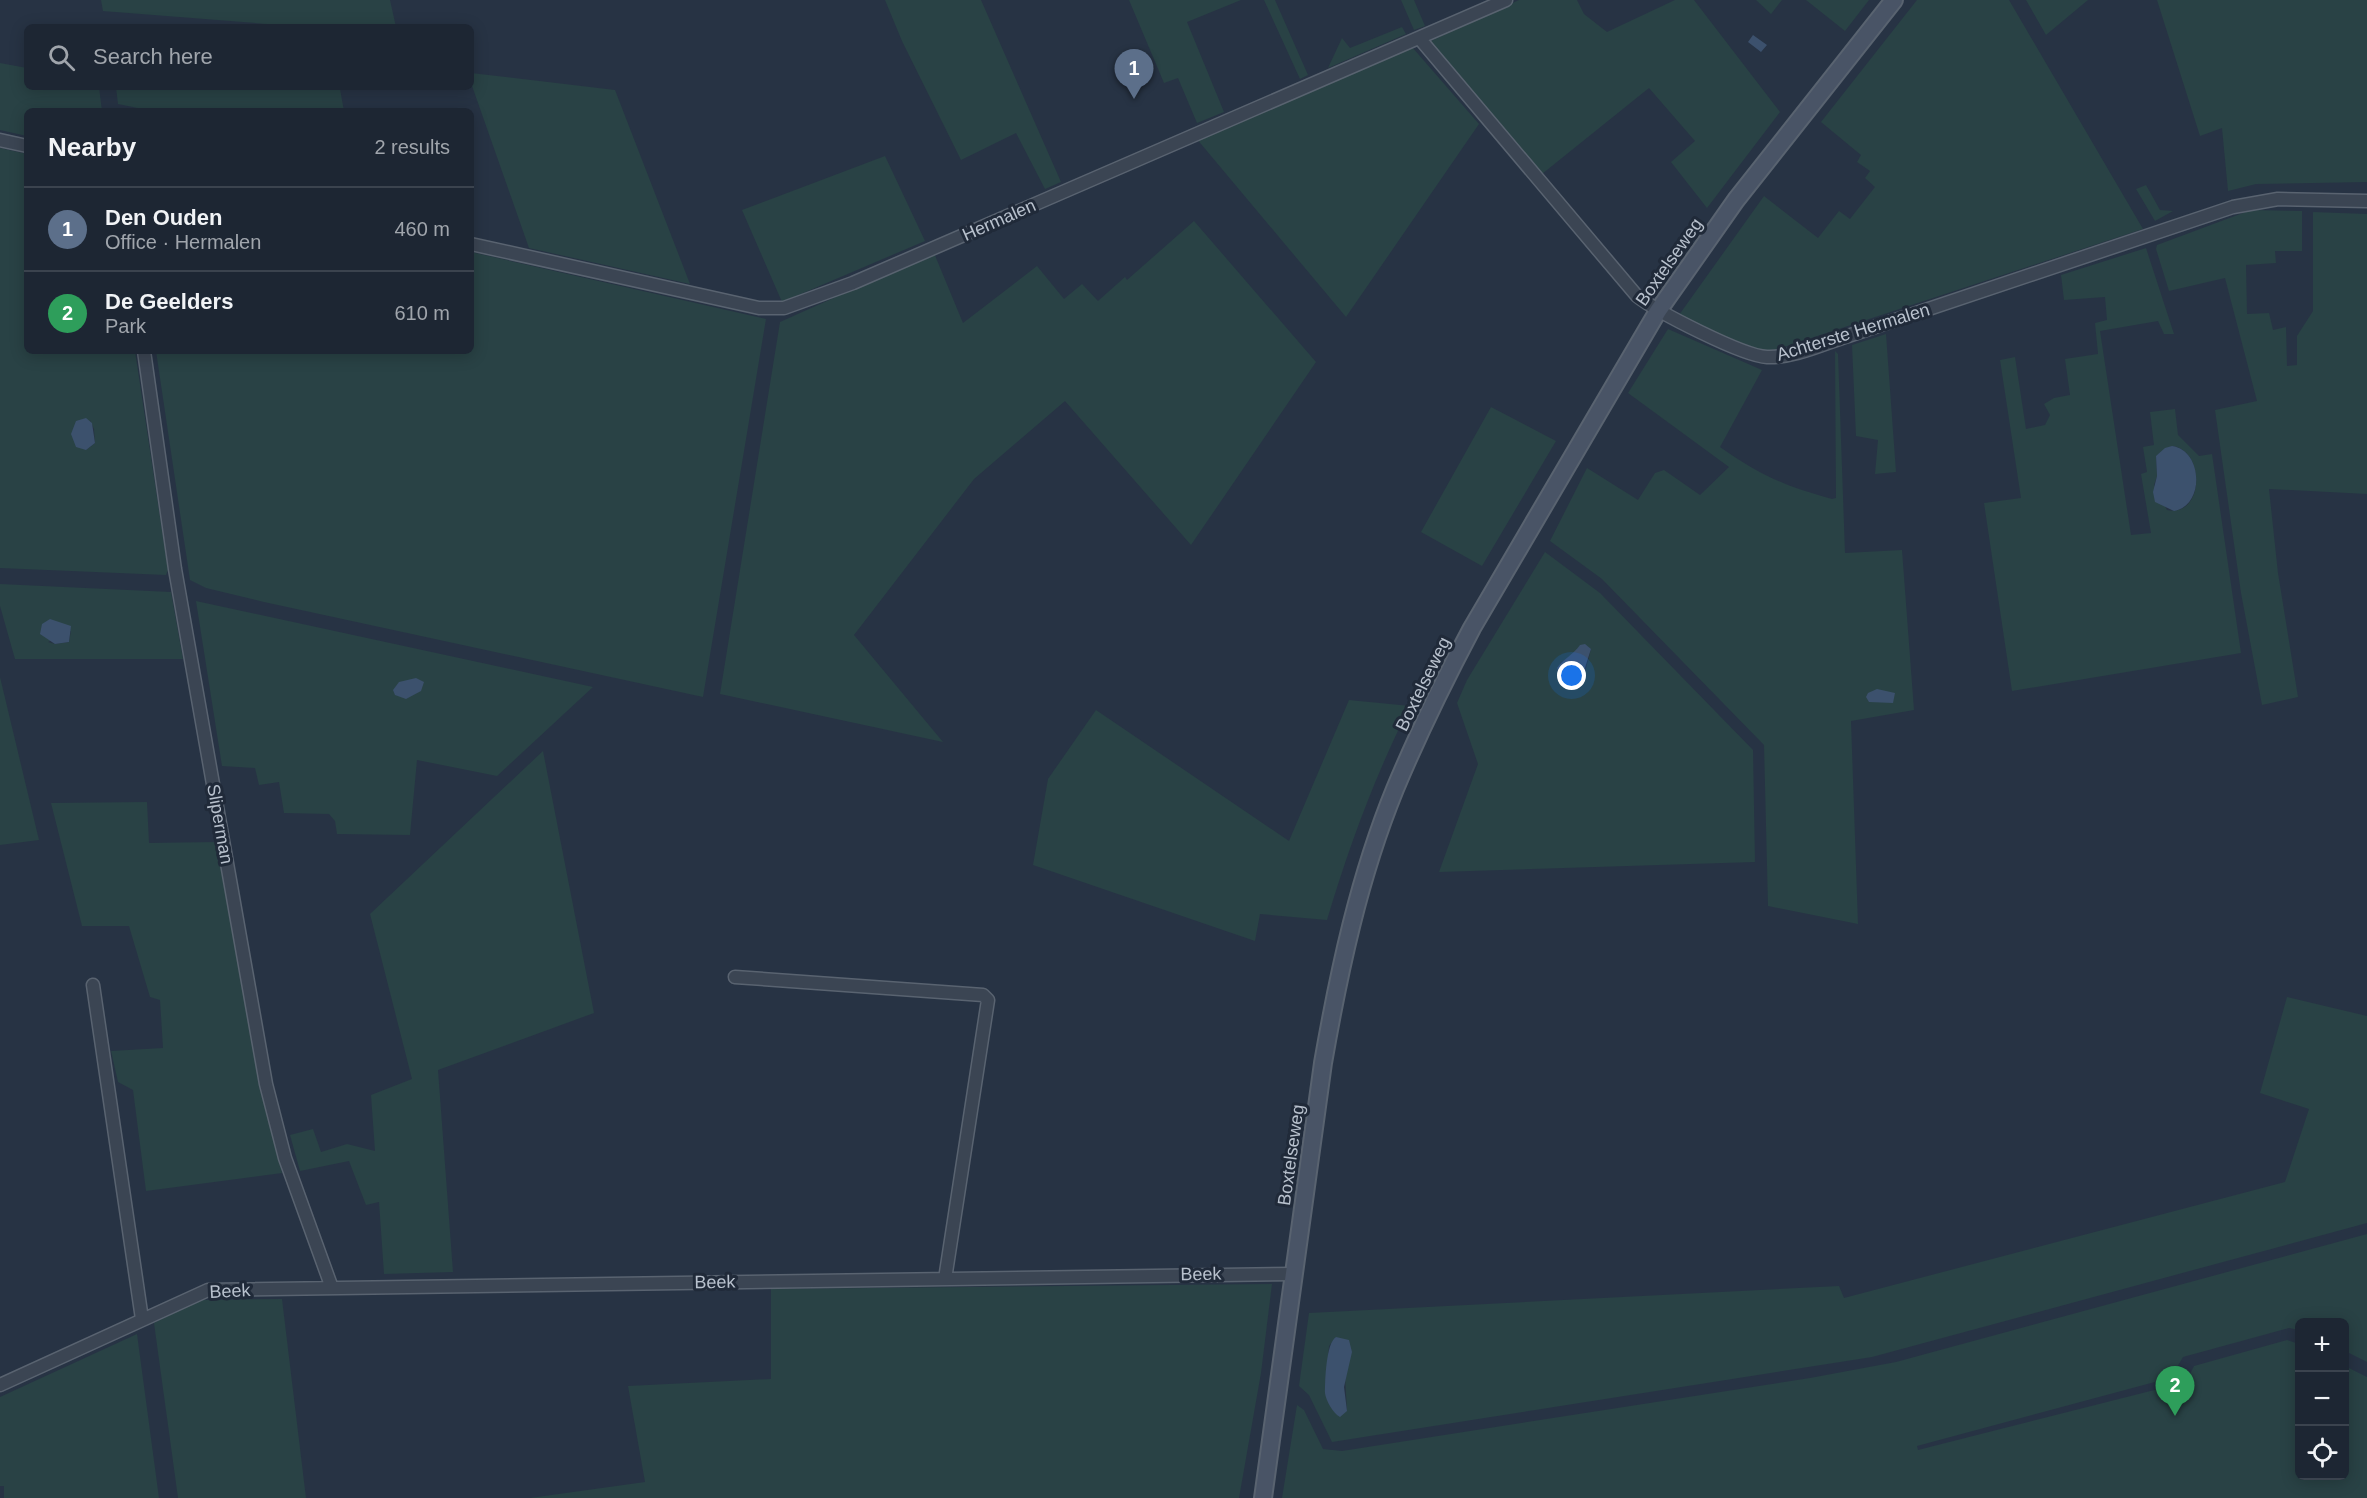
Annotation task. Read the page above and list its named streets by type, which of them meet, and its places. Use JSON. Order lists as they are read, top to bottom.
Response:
{
  "streets": {
    "main road": ["Boxtelseweg"],
    "street": [
      "Hermalen",
      "Achterste Hermalen",
      "Sliperman",
      "Beek"
    ]
  },
  "crossings": [
    ["Hermalen", "Achterste Hermalen"],
    ["Boxtelseweg", "Achterste Hermalen"],
    ["Boxtelseweg", "Beek"],
    ["Sliperman", "Beek"]
  ],
  "page": {
    "search": "Search here",
    "pins": ["1", "2"],
    "heading": ["Nearby", "2 results"],
    "list": [
      {
        "mark": "1",
        "name": "Den Ouden",
        "note": "Office · Hermalen",
        "value": "460 m"
      },
      {
        "mark": "2",
        "name": "De Geelders",
        "note": "Park",
        "value": "610 m"
      }
    ],
    "map_buttons": ["+", "−"]
  }
}
